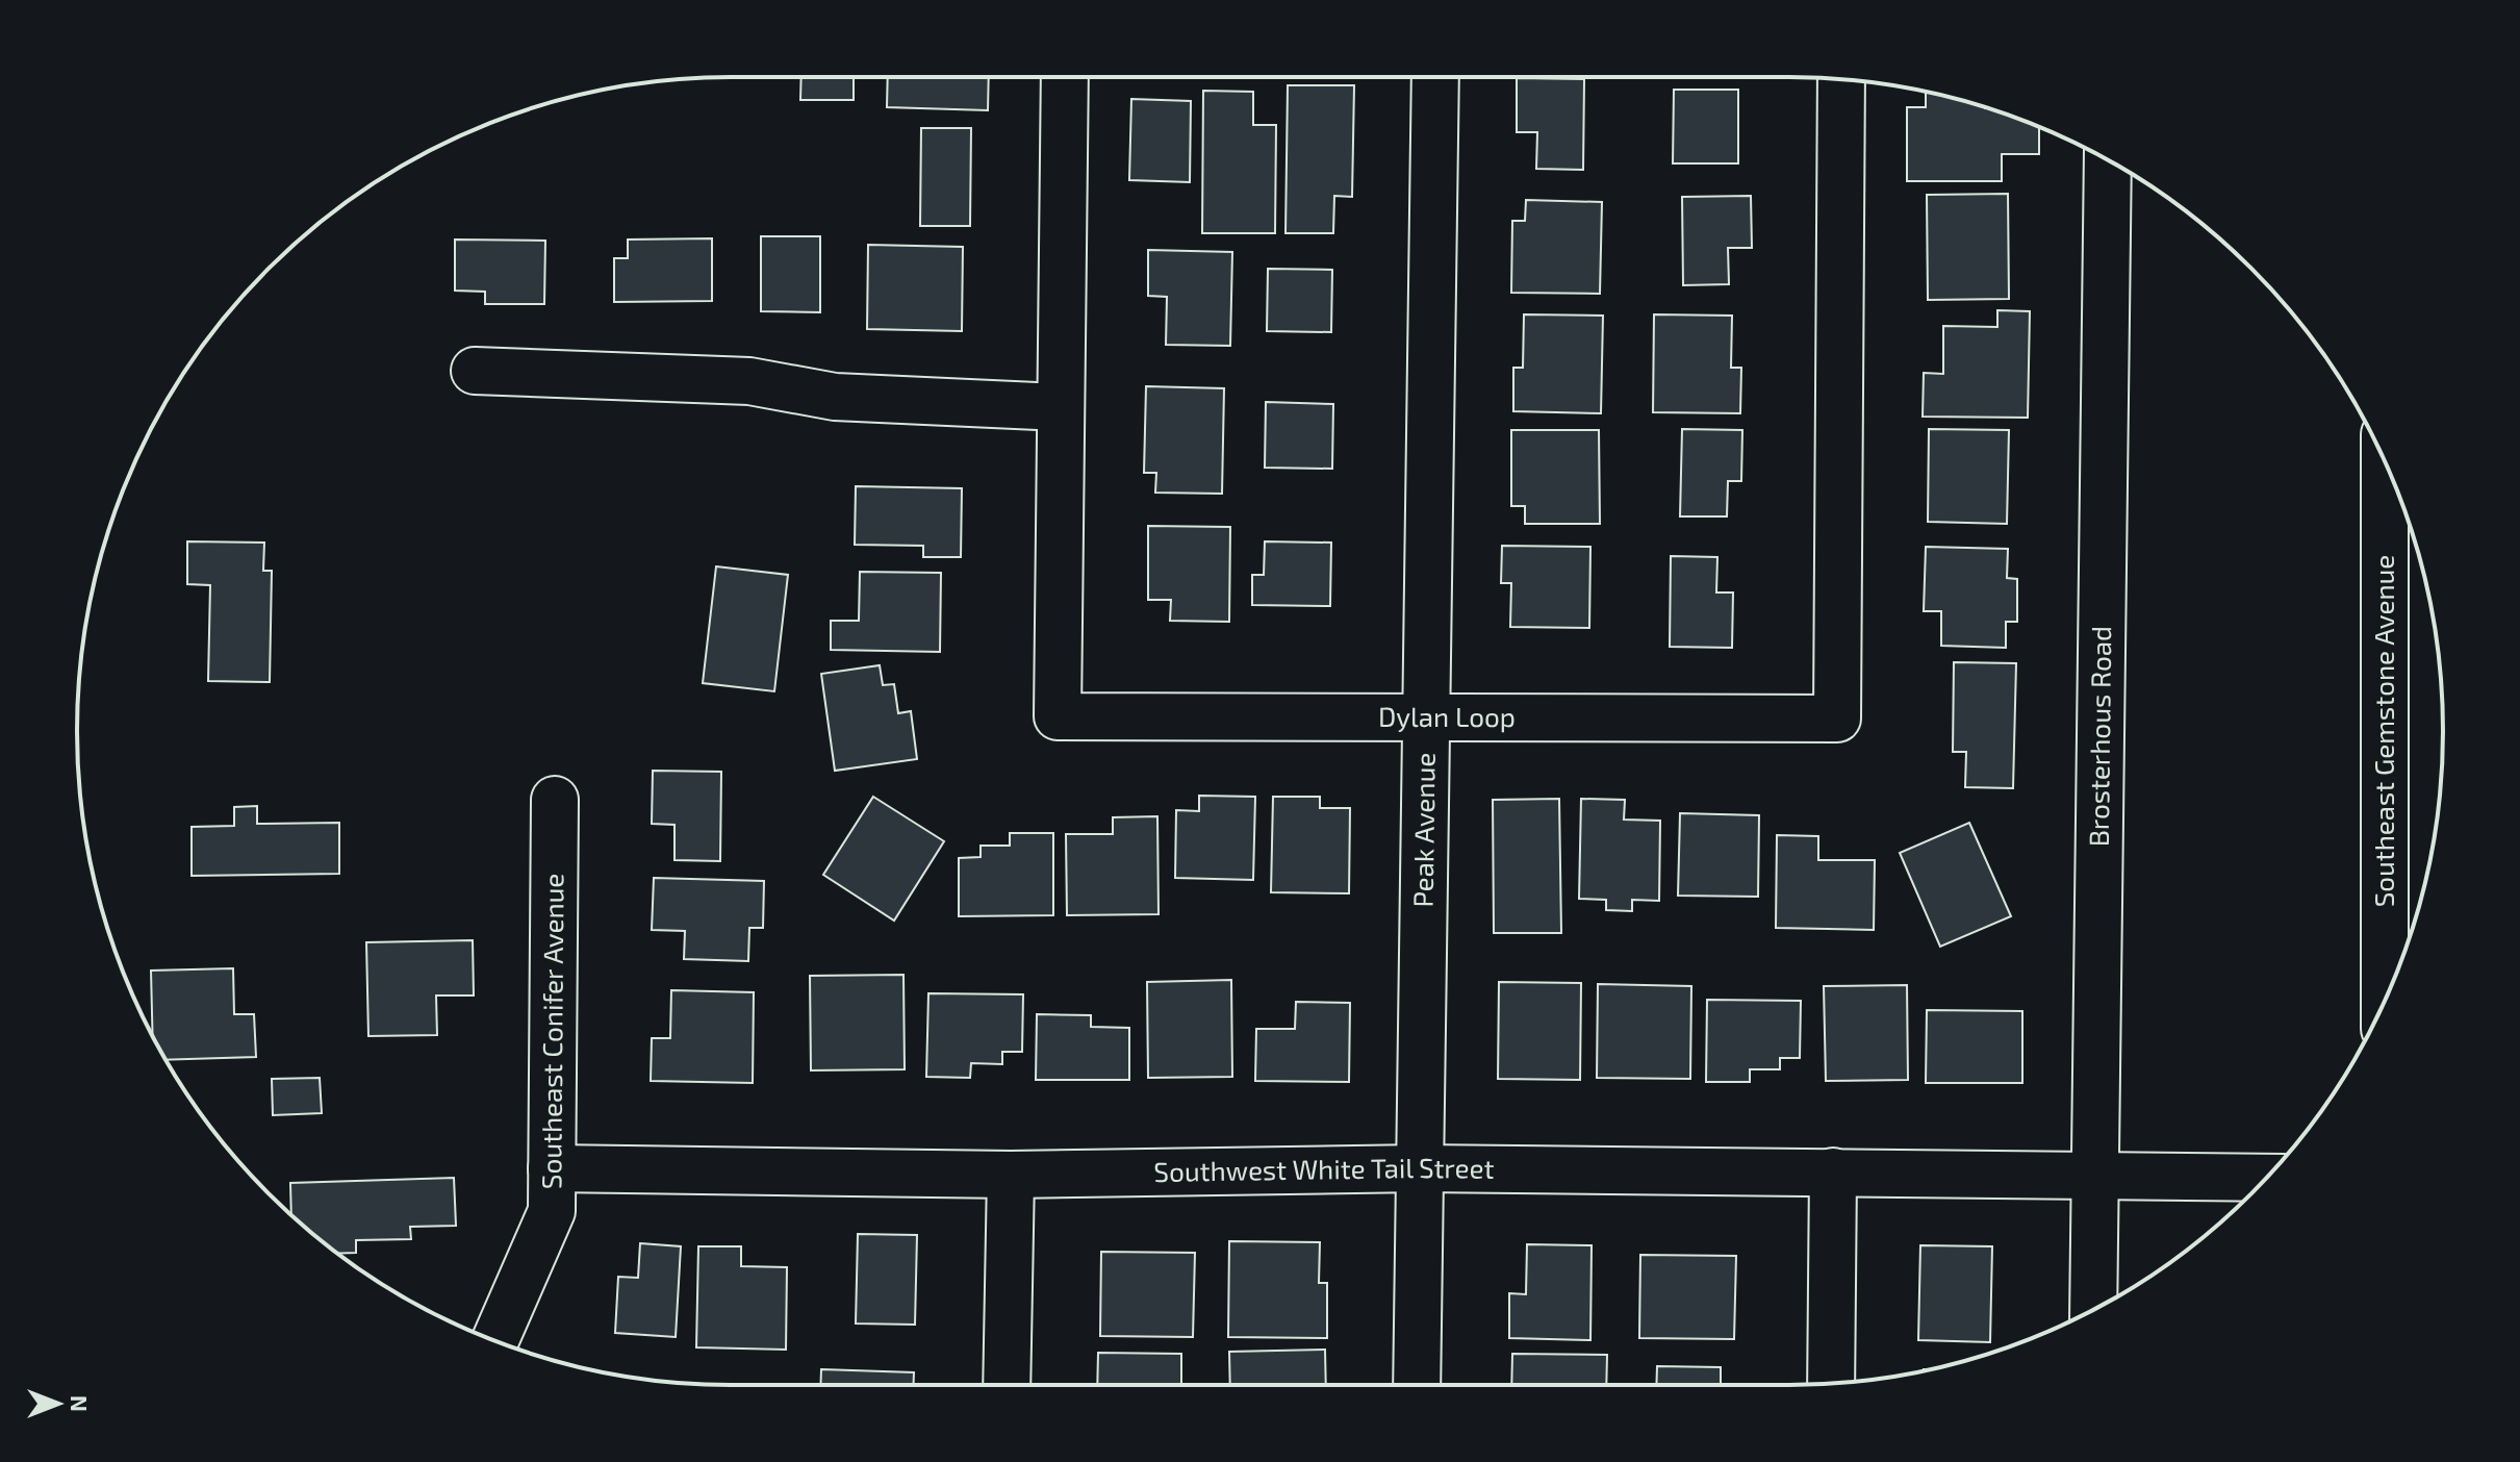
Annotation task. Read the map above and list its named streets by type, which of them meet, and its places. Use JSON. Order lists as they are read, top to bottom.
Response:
{
  "streets": {
    "street": [
      "Dylan Loop",
      "Southeast Gemstone Avenue",
      "Brosterhous Road",
      "Peak Avenue",
      "Southeast Conifer Avenue",
      "Southwest White Tail Street"
    ]
  },
  "crossings": [
    ["Dylan Loop", "Peak Avenue"],
    ["Brosterhous Road", "Southwest White Tail Street"],
    ["Peak Avenue", "Southwest White Tail Street"],
    ["Southeast Conifer Avenue", "Southwest White Tail Street"]
  ],
  "north": "right"
}
